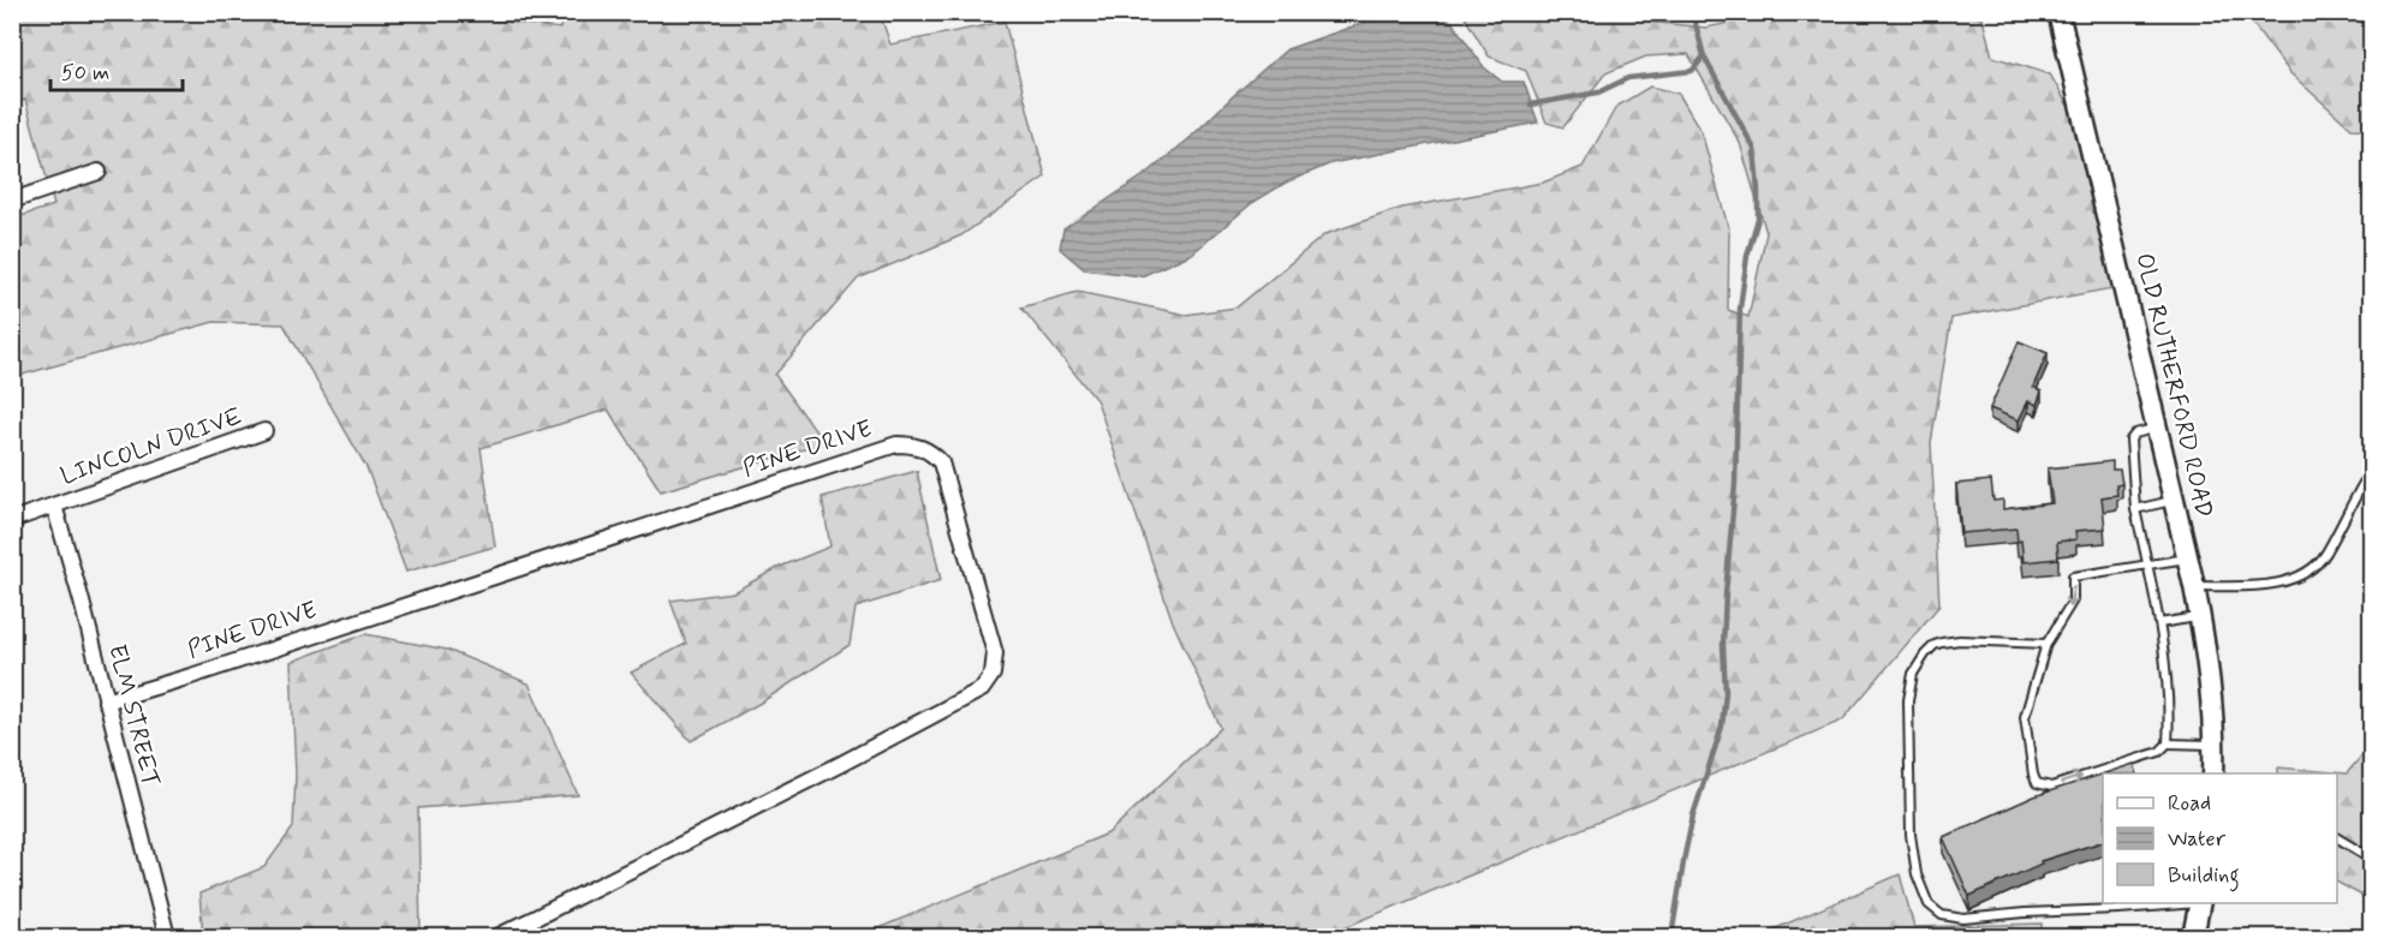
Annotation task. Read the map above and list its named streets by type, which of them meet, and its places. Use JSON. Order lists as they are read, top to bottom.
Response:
{
  "streets": {
    "street": [
      "OLD RUTHERFORD ROAD",
      "LINCOLN DRIVE",
      "PINE DRIVE",
      "ELM STREET"
    ]
  },
  "crossings": [
    ["LINCOLN DRIVE", "ELM STREET"],
    ["PINE DRIVE", "ELM STREET"]
  ],
  "legend": ["Road", "Water", "Building"],
  "scale_bar": "50 m"
}
